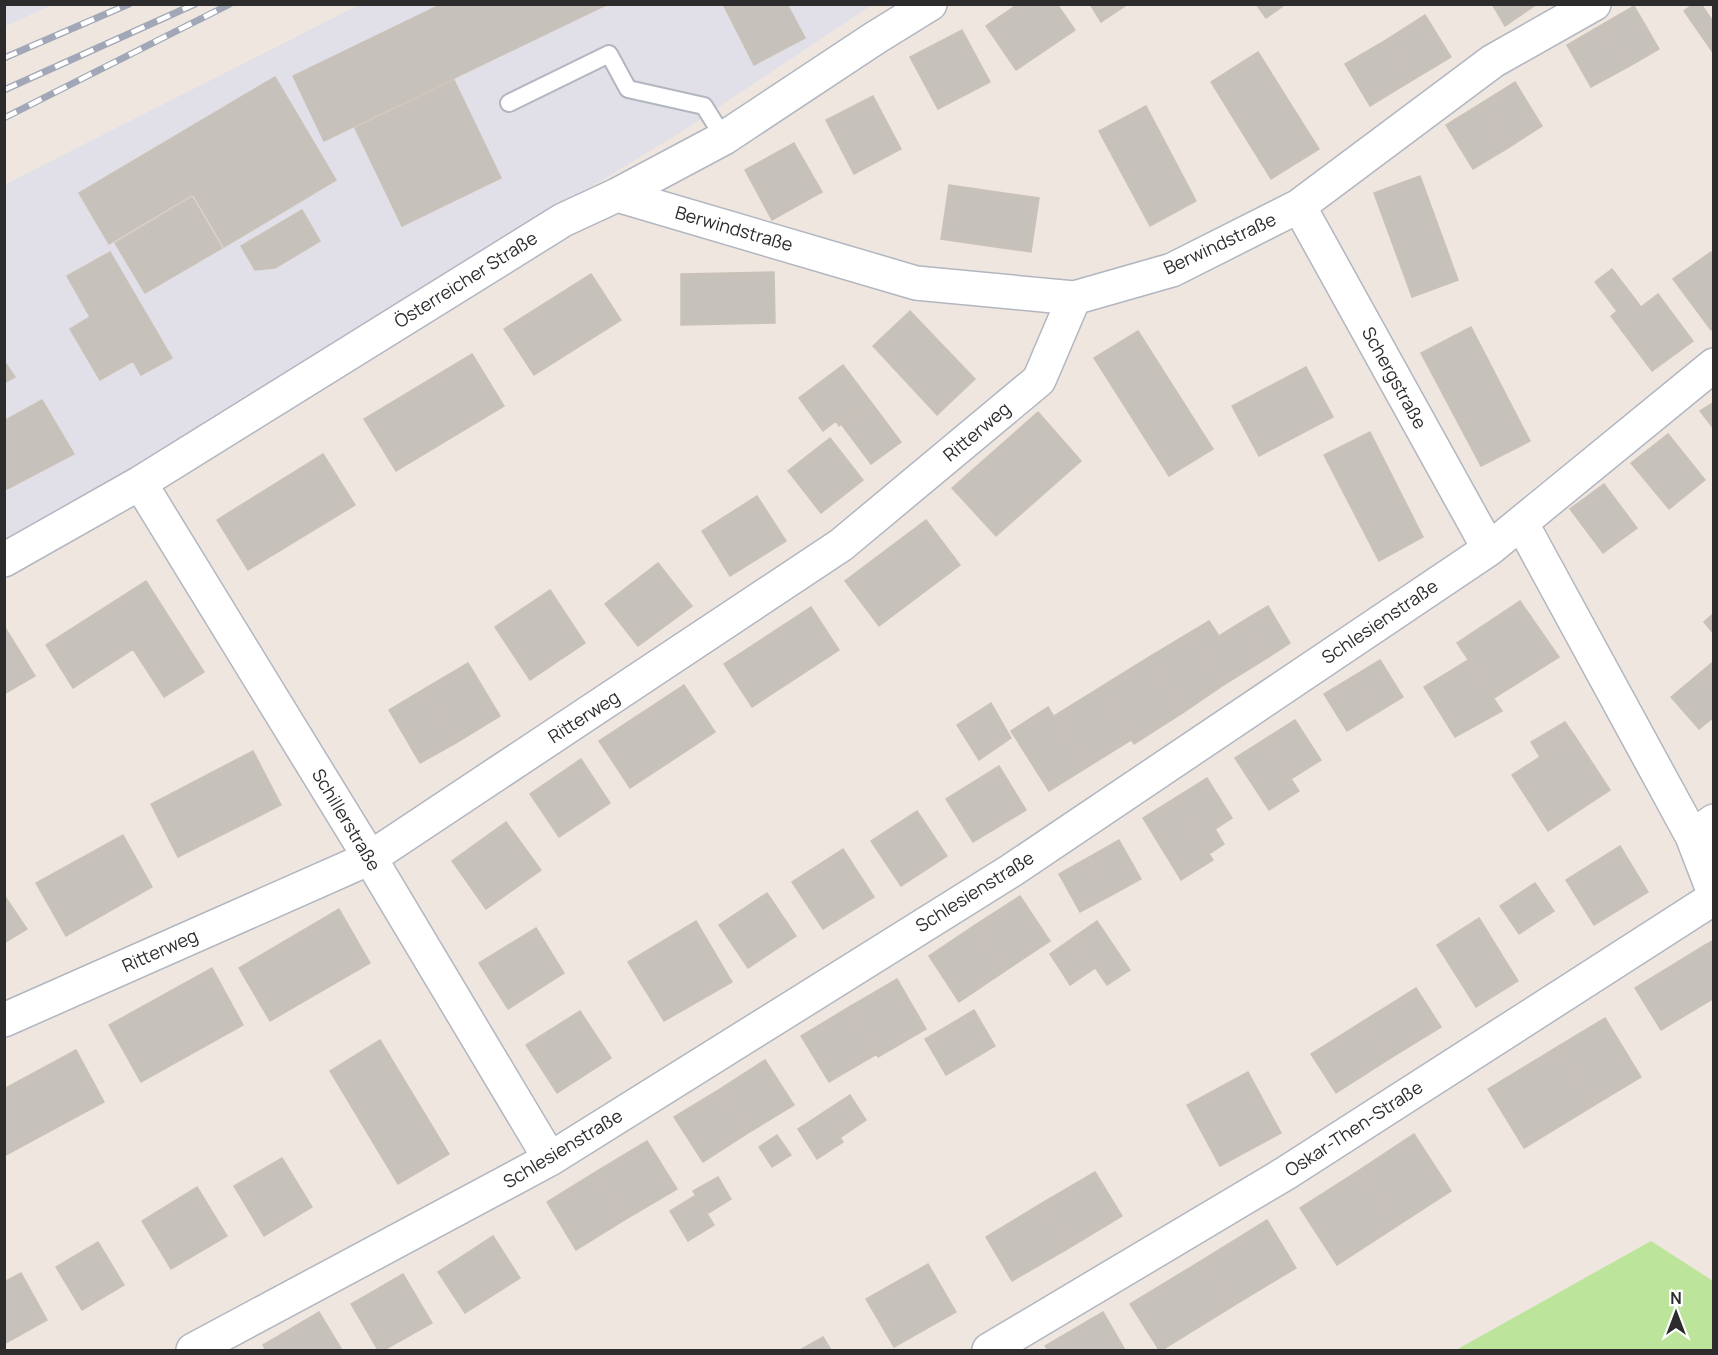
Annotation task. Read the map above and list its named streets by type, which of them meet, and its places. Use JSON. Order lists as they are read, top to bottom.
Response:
{
  "streets": {
    "street": [
      "Berwindstraße",
      "Österreicher Straße",
      "Schergstraße",
      "Ritterweg",
      "Schlesienstraße",
      "Schillerstraße",
      "Oskar-Then-Straße"
    ]
  },
  "crossings": [
    ["Berwindstraße", "Österreicher Straße"],
    ["Berwindstraße", "Schergstraße"],
    ["Berwindstraße", "Ritterweg"],
    ["Österreicher Straße", "Schillerstraße"],
    ["Schergstraße", "Schlesienstraße"],
    ["Ritterweg", "Schillerstraße"],
    ["Schlesienstraße", "Schillerstraße"]
  ],
  "north": "top"
}
